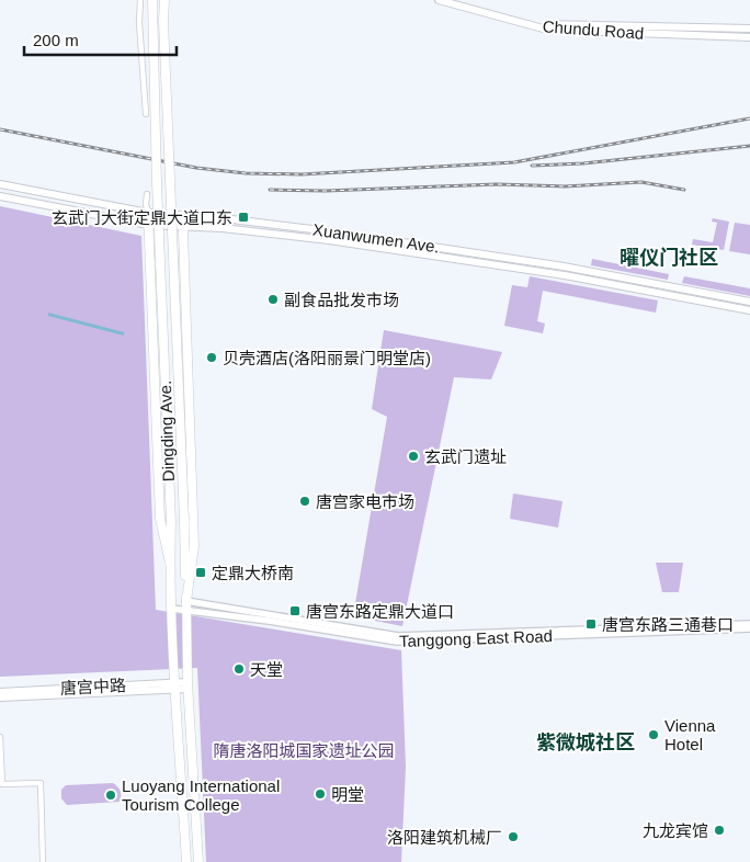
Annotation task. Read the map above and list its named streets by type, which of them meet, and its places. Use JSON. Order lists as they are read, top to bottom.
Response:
{
  "streets": {
    "main road": [
      "Chundu Road",
      "Xuanwumen Ave.",
      "Dingding Ave.",
      "唐宫中路"
    ],
    "street": ["Tanggong East Road"]
  },
  "crossings": [
    ["Dingding Ave.", "Tanggong East Road"],
    ["Dingding Ave.", "唐宫中路"]
  ],
  "districts": ["曜仪门社区", "紫微城社区"],
  "parks": ["隋唐洛阳城国家遗址公园"],
  "places": {
    "transit": [
      "玄武门大街定鼎大道口东",
      "定鼎大桥南",
      "唐宫东路定鼎大道口",
      "唐宫东路三通巷口"
    ],
    "other": [
      "副食品批发市场",
      "贝壳酒店(洛阳丽景门明堂店)",
      "玄武门遗址",
      "唐宫家电市场",
      "天堂",
      "Vienna Hotel",
      "明堂",
      "Luoyang International Tourism College",
      "九龙宾馆",
      "洛阳建筑机械厂"
    ]
  },
  "scale_bar": "200 m"
}
